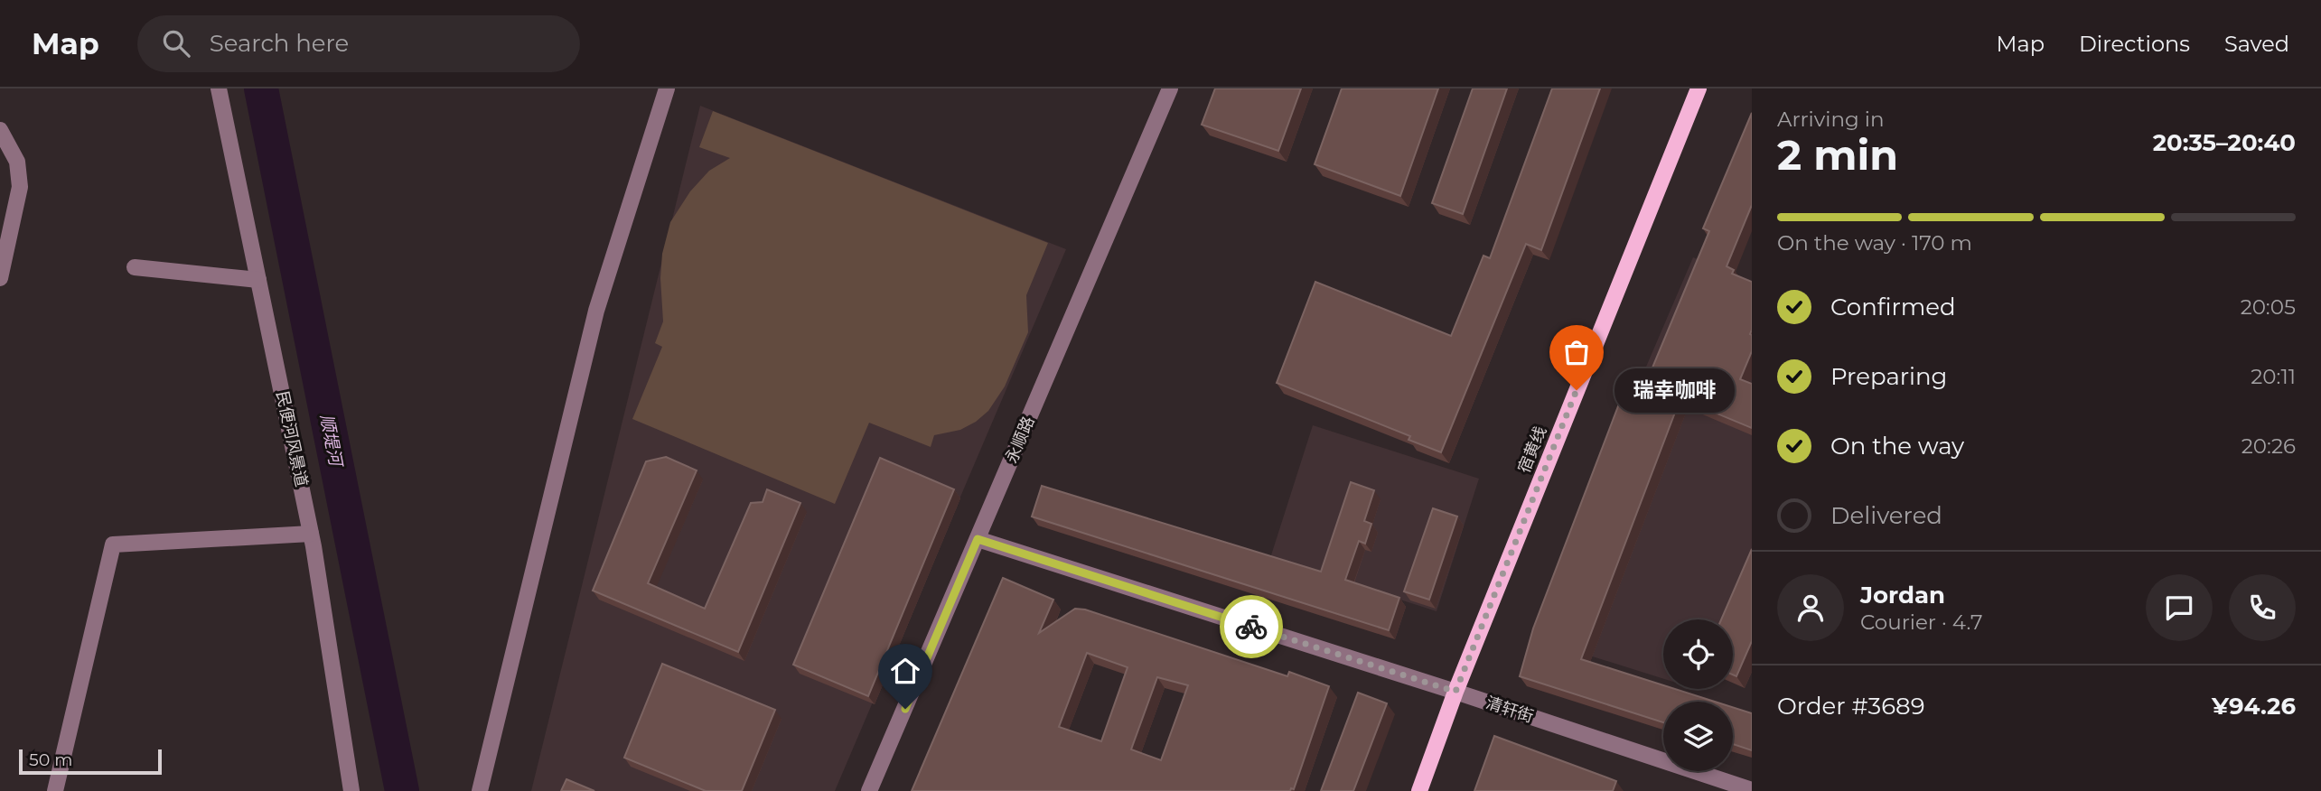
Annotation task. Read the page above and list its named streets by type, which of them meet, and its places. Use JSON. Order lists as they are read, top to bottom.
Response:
{
  "streets": {
    "main road": ["宿黄线"],
    "street": ["民便河风景道", "永顺路", "清轩街"]
  },
  "crossings": [
    ["永顺路", "清轩街"],
    ["宿黄线", "清轩街"]
  ],
  "water": ["顺堤河"],
  "places": ["瑞幸咖啡"],
  "scale_bar": "50 m",
  "page": {
    "header": "Map",
    "search": "Search here",
    "nav": ["Map", "Directions", "Saved"],
    "heading": ["2 min", "Arriving in", "20:35–20:40"],
    "panel": [
      "Jordan",
      "Courier · 4.7",
      "Order #3689",
      "¥94.26"
    ],
    "bar": "On the way · 170 m",
    "list": [
      ["Confirmed", "20:05"],
      ["Preparing", "20:11"],
      ["On the way", "20:26"],
      "Delivered"
    ],
    "bubble": "瑞幸咖啡",
    "scale": "50 m"
  }
}
